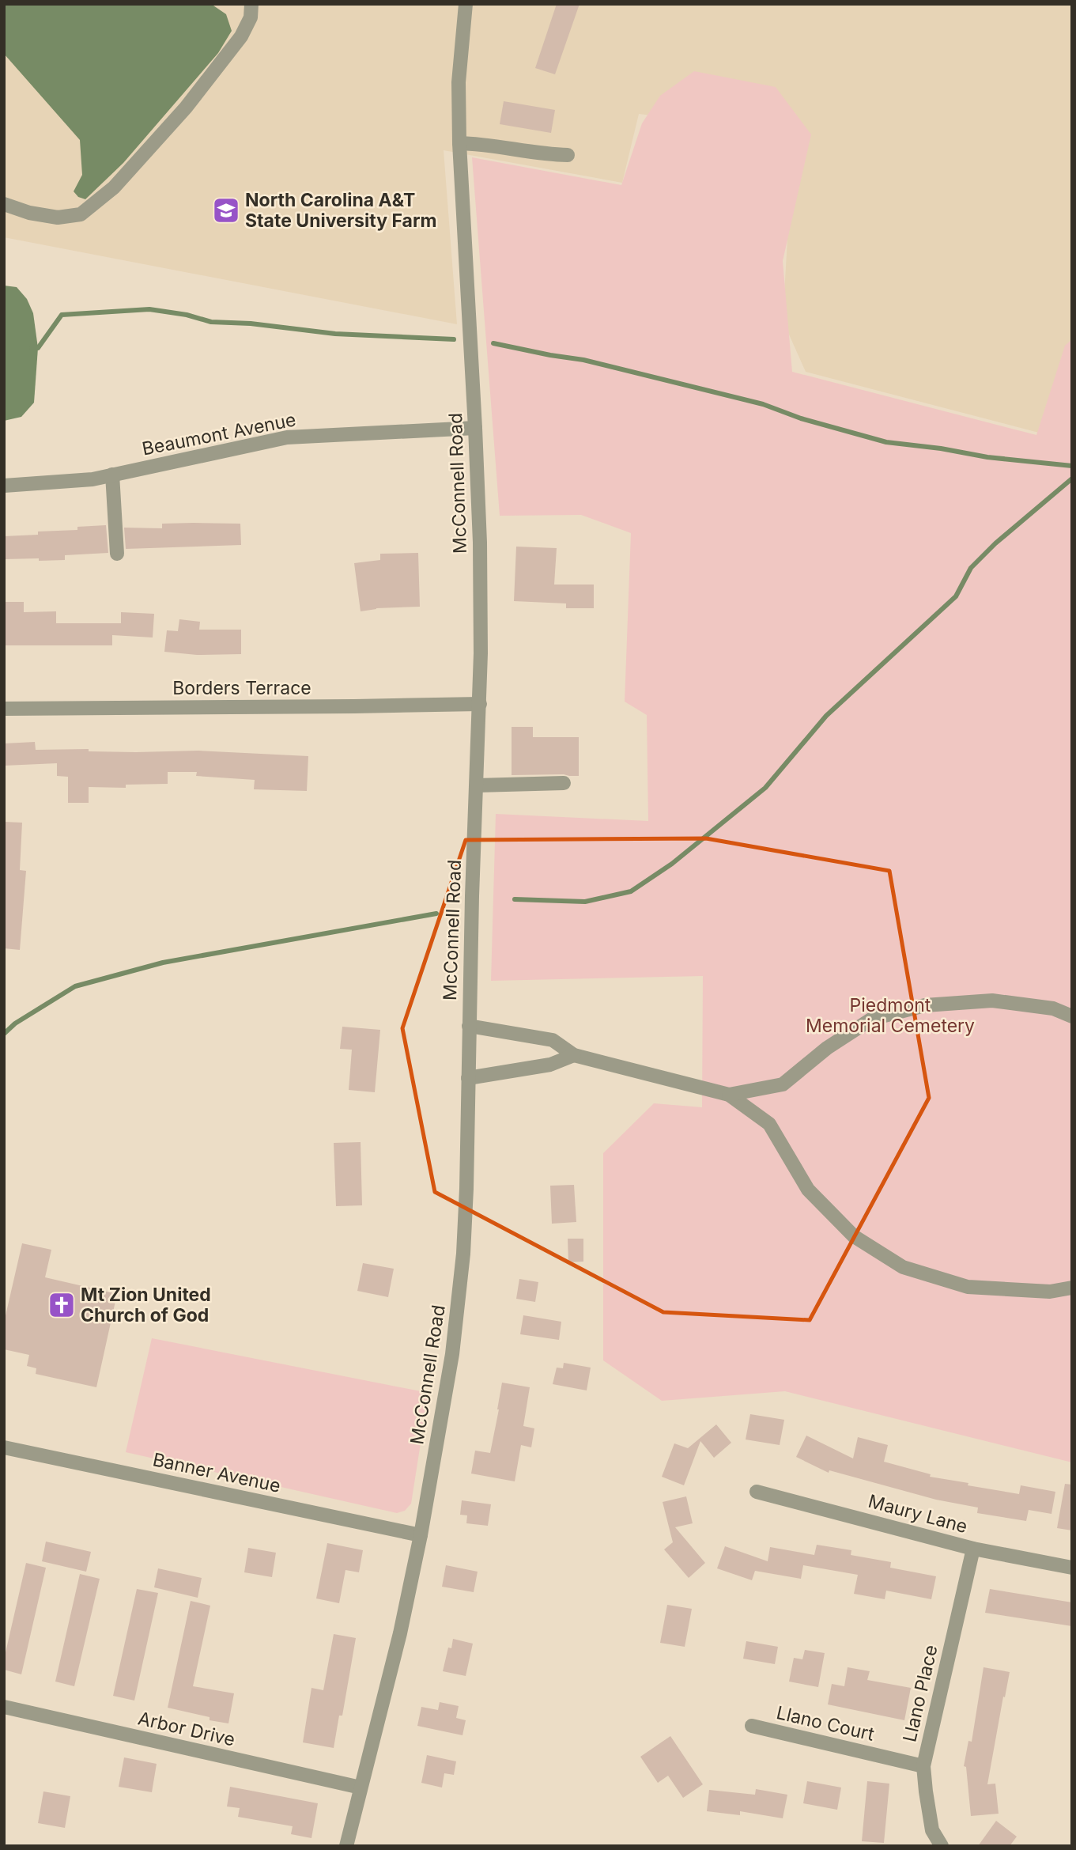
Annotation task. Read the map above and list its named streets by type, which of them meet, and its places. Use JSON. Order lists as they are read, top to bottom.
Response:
{
  "streets": {
    "street": [
      "Beaumont Avenue",
      "McConnell Road",
      "Borders Terrace",
      "Banner Avenue",
      "Maury Lane",
      "Llano Place",
      "Llano Court",
      "Arbor Drive"
    ]
  },
  "crossings": [
    ["Beaumont Avenue", "McConnell Road"],
    ["McConnell Road", "Borders Terrace"],
    ["McConnell Road", "Banner Avenue"],
    ["McConnell Road", "Arbor Drive"],
    ["Maury Lane", "Llano Place"],
    ["Llano Place", "Llano Court"]
  ],
  "parks": ["Piedmont Memorial Cemetery"],
  "places": {
    "school or university": ["North Carolina A&T State University Farm"],
    "church": ["Mt Zion United Church of God"]
  }
}
